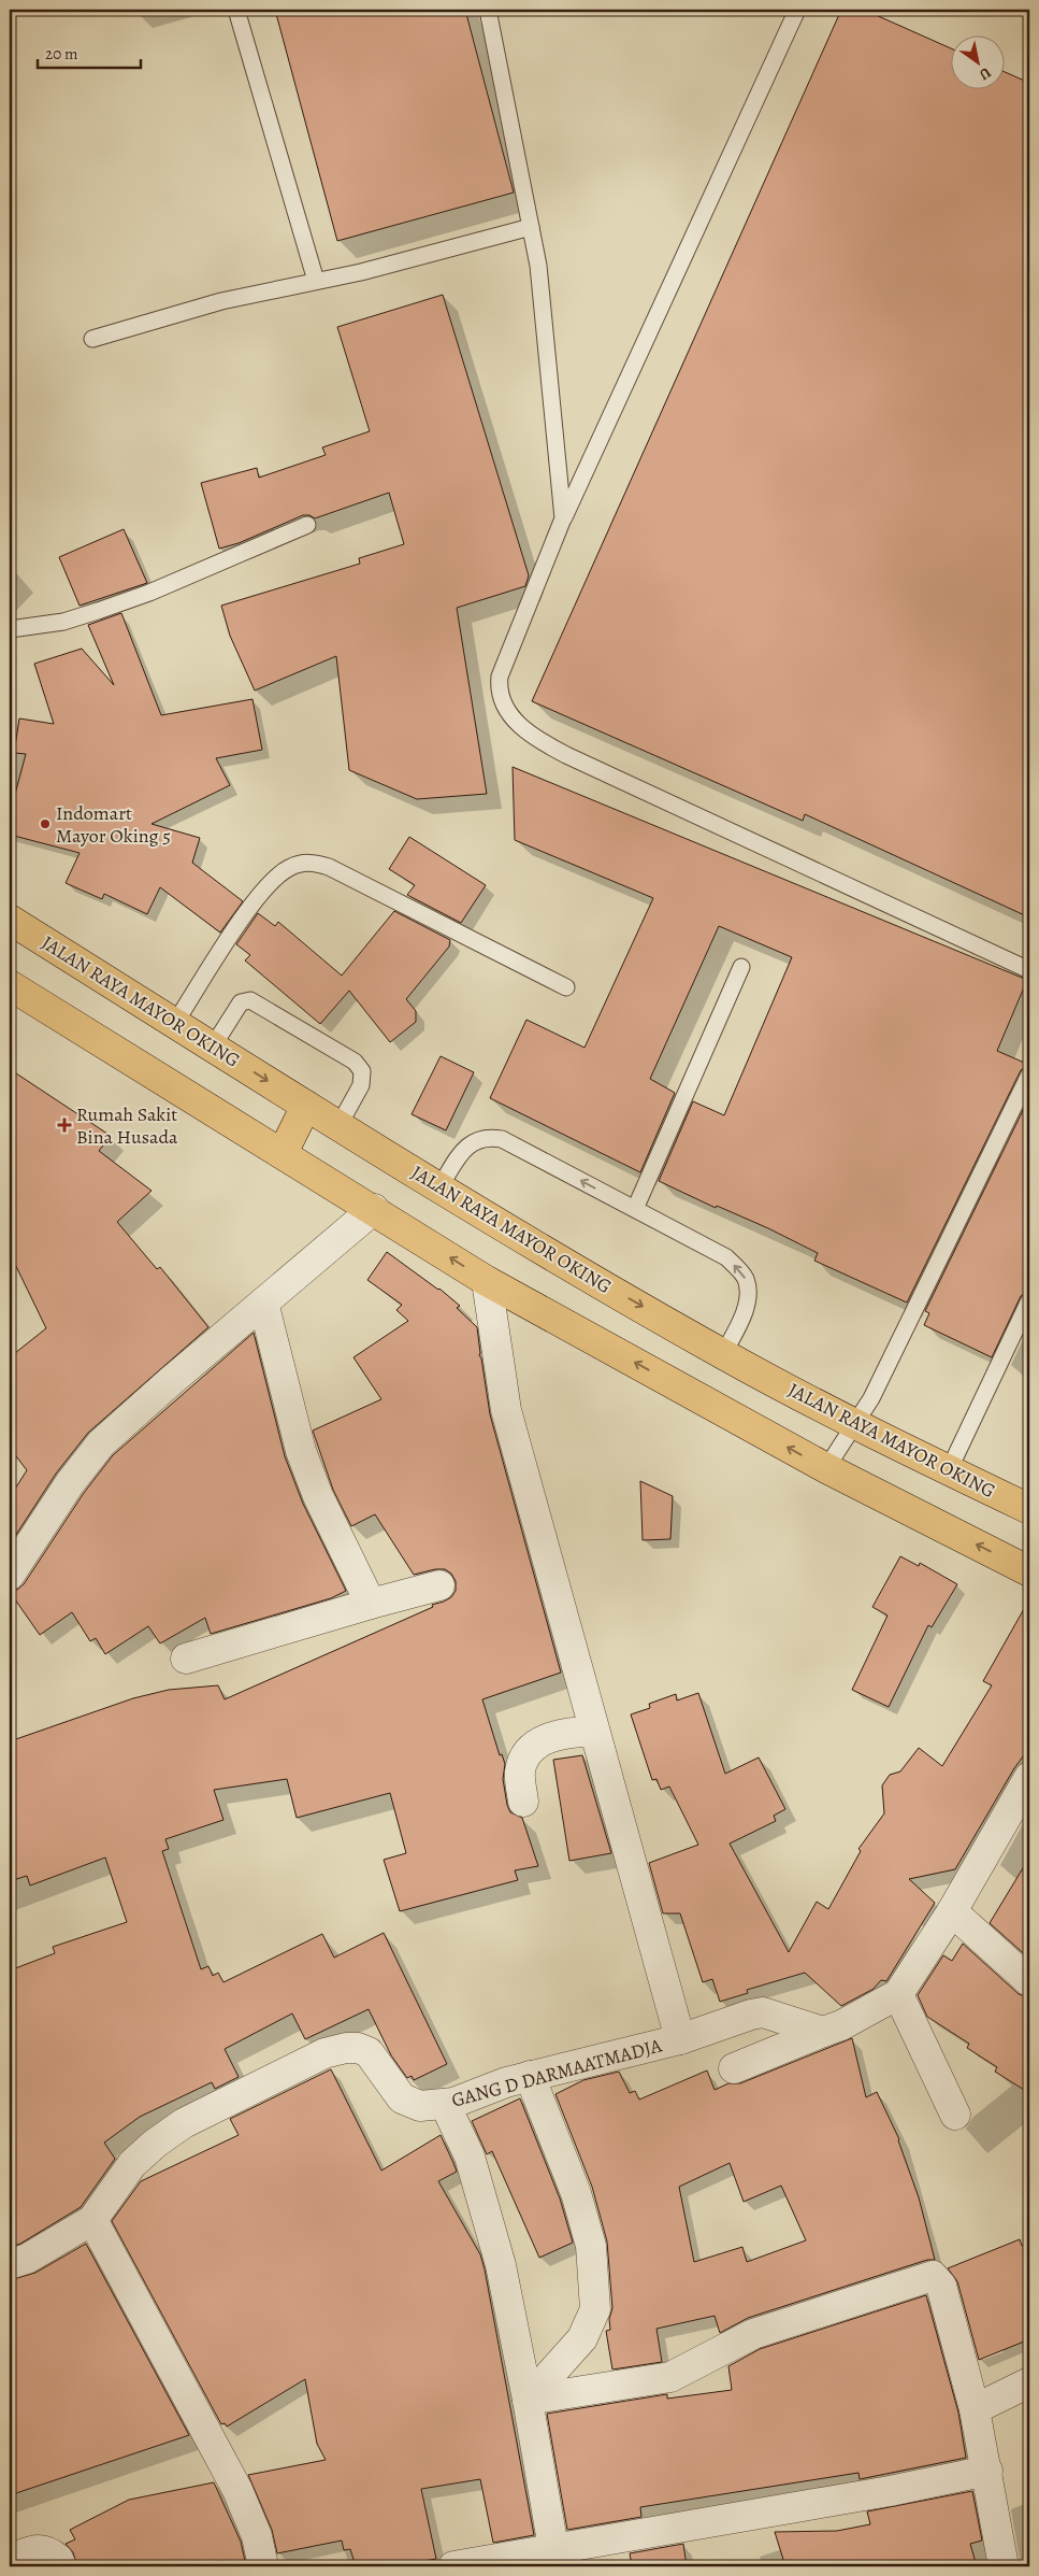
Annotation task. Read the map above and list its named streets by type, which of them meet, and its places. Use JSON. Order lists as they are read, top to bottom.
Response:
{
  "streets": {
    "main road": ["JALAN RAYA MAYOR OKING"],
    "street": ["GANG D DARMAATMADJA"]
  },
  "places": {
    "other": ["Indomart Mayor Oking 5"],
    "health": ["Rumah Sakit Bina Husada"]
  },
  "scale_bar": "20 m",
  "north": "bottom right"
}
